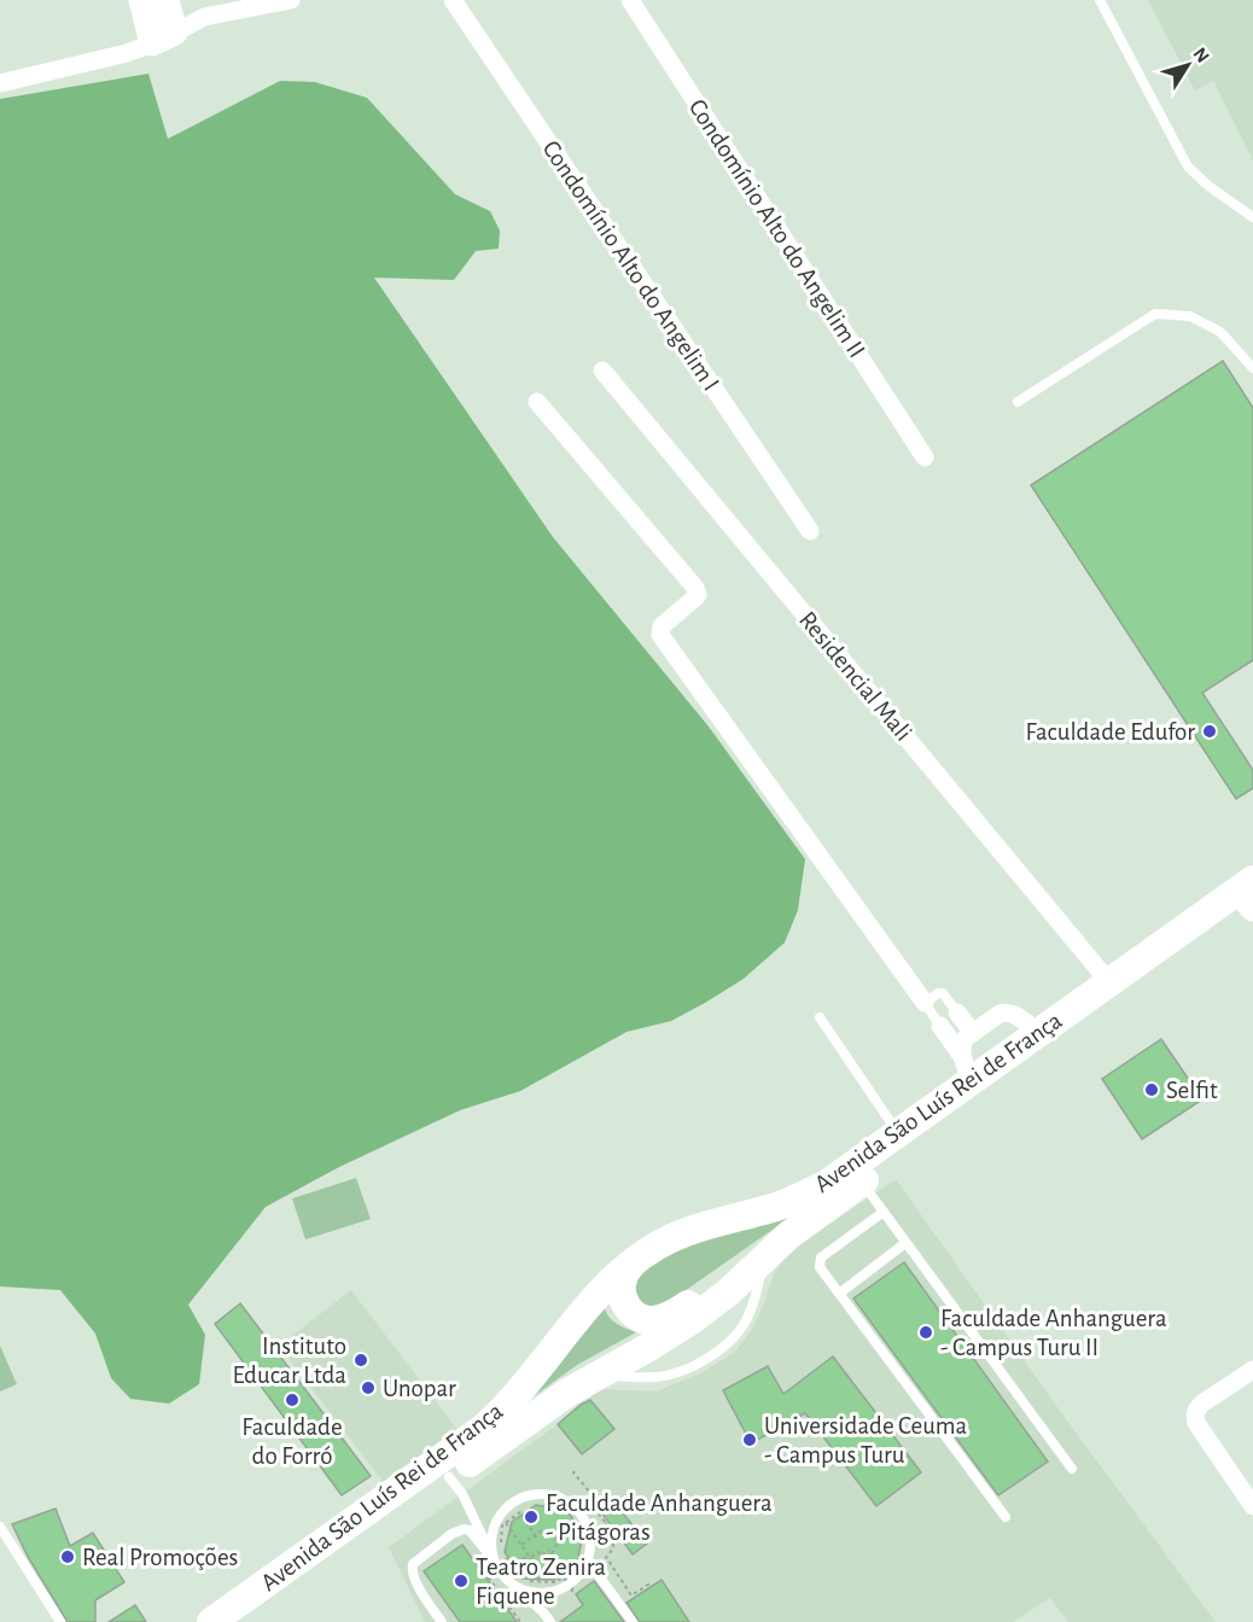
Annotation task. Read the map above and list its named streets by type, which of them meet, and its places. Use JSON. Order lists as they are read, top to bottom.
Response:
{
  "streets": {
    "main road": ["Avenida São Luís Rei de França"],
    "street": ["Condomínio Alto do Angelim II", "Condomínio Alto do Angelim I", "Residencial Mali"]
  },
  "crossings": [
    ["Residencial Mali", "Avenida São Luís Rei de França"]
  ],
  "places": [
    "Faculdade Edufor",
    "Selfit",
    "Faculdade Anhanguera - Campus Turu II",
    "Instituto Educar Ltda",
    "Unopar",
    "Faculdade do Forró",
    "Universidade Ceuma - Campus Turu",
    "Faculdade Anhanguera - Pitágoras",
    "Real Promoções",
    "Teatro Zenira Fiquene"
  ],
  "north": "top right"
}
